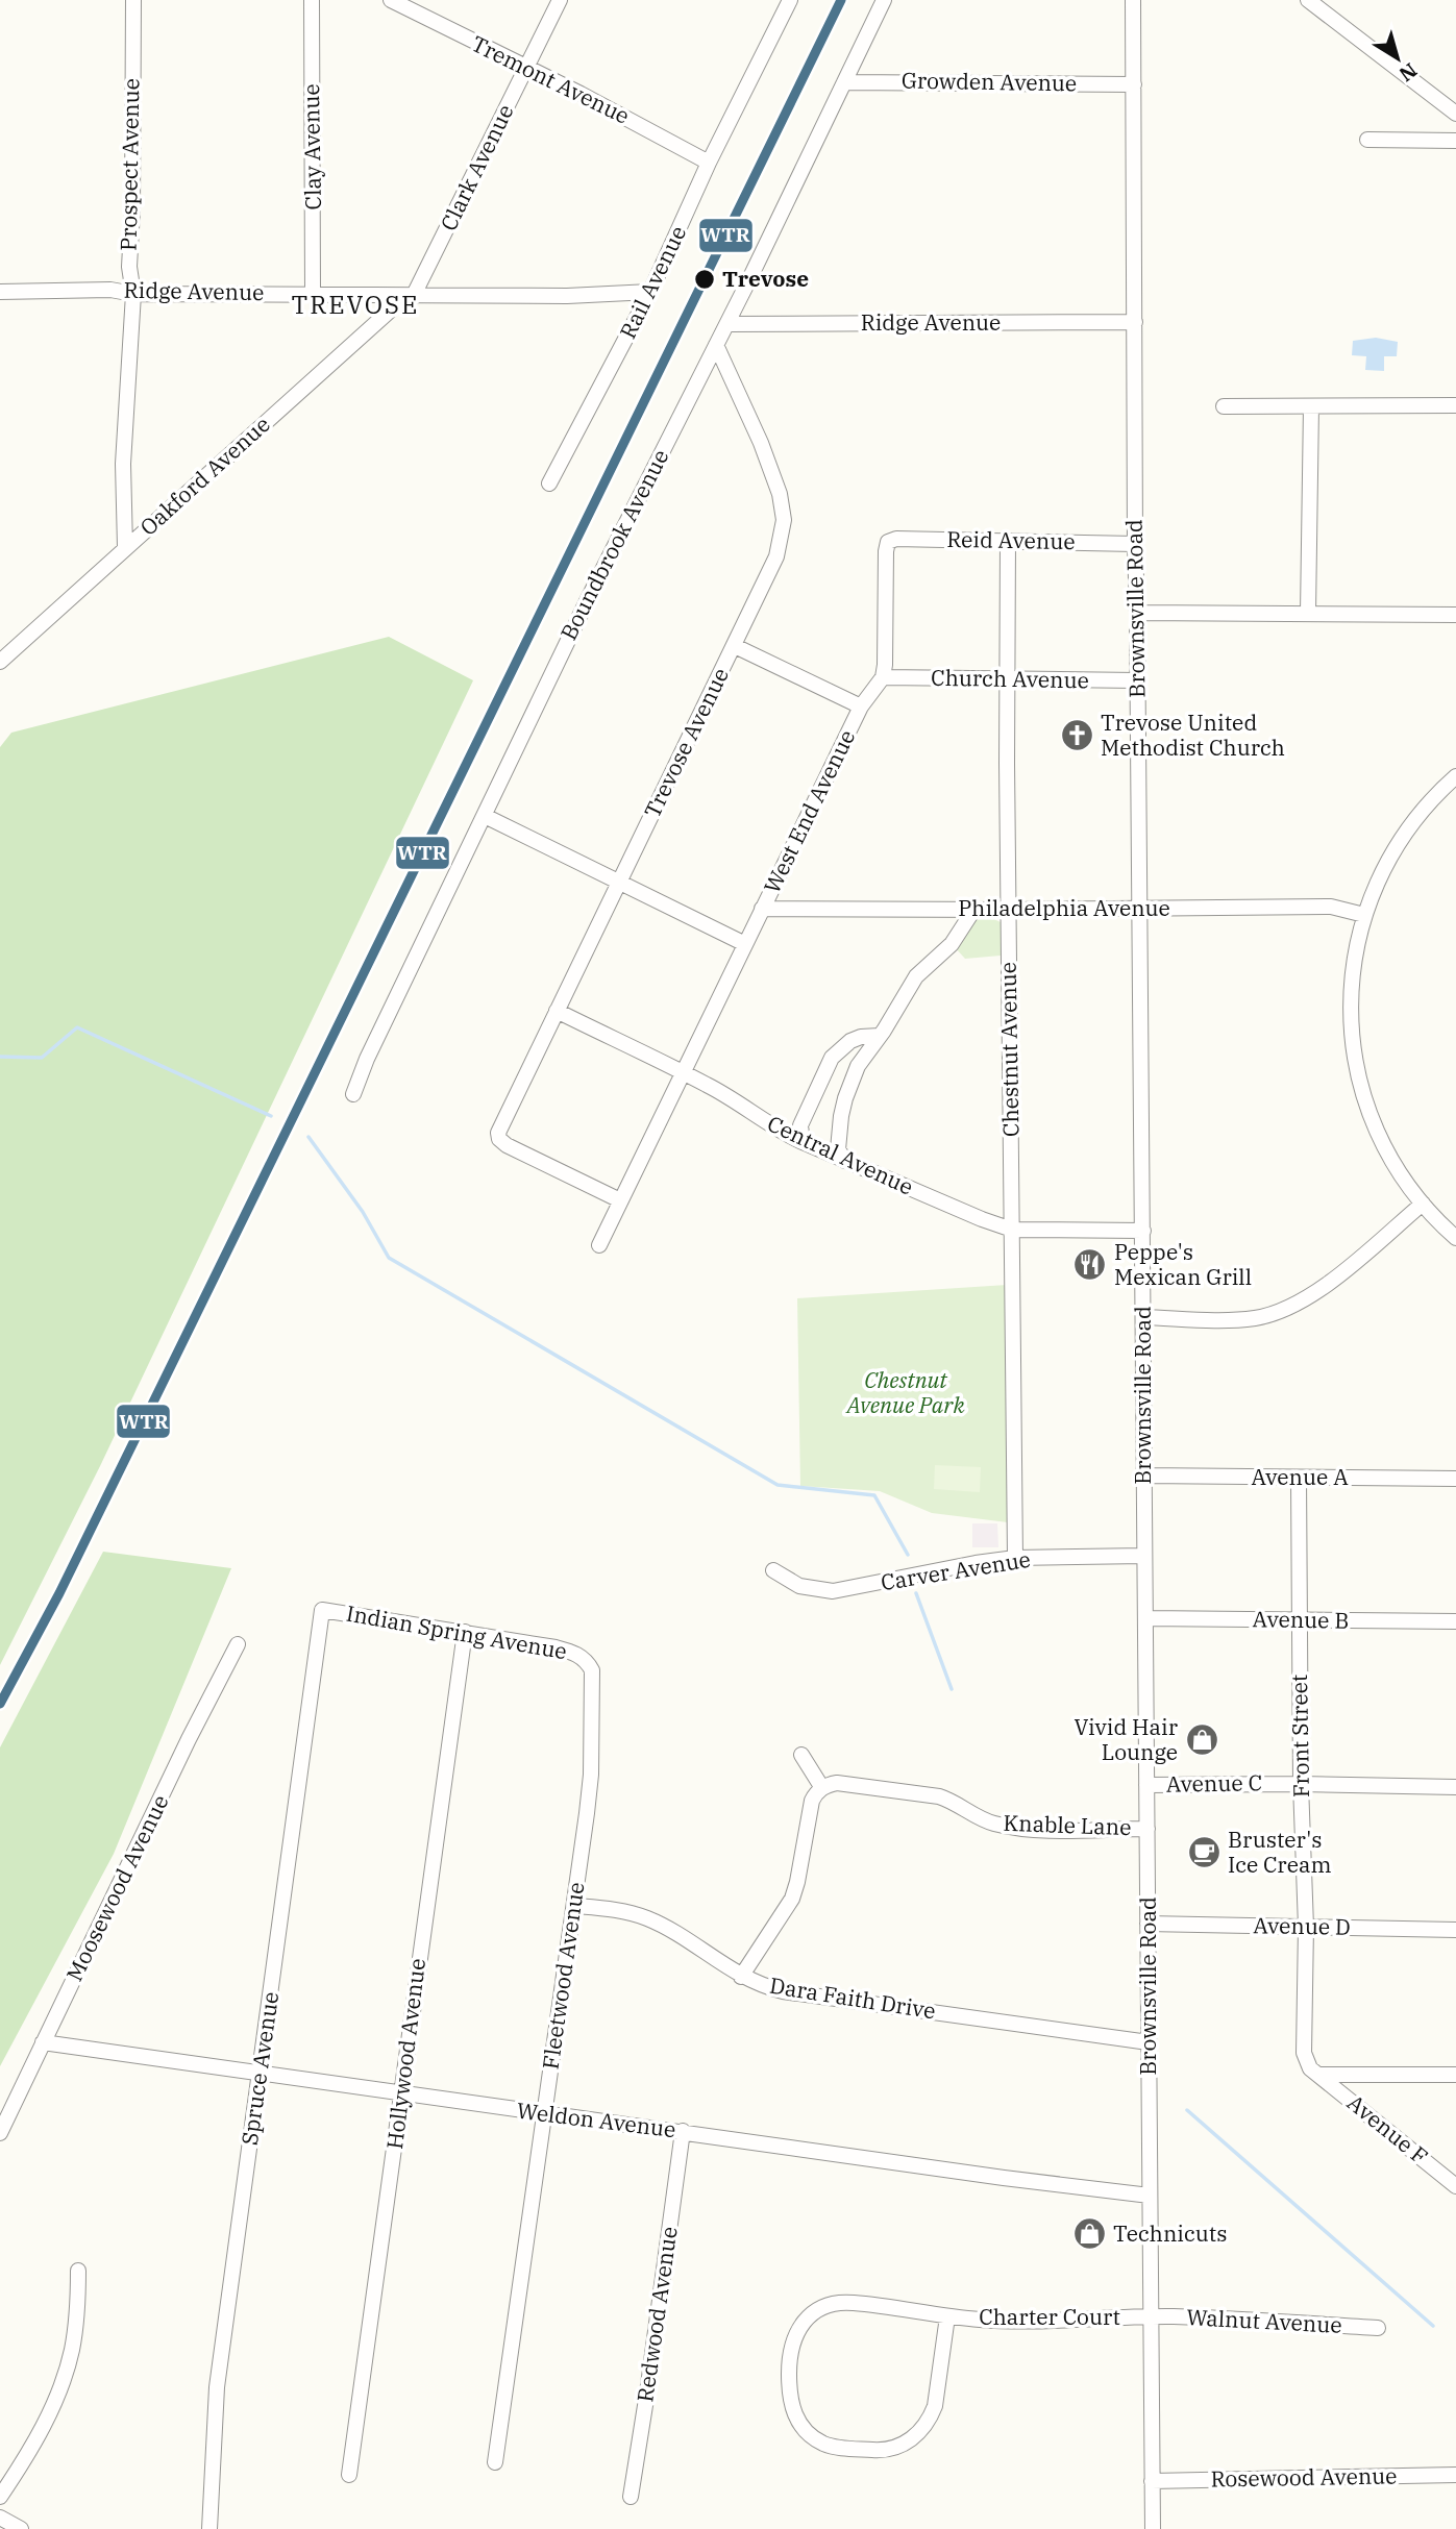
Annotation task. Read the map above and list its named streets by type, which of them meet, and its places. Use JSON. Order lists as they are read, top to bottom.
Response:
{
  "streets": {
    "street": [
      "Tremont Avenue",
      "Growden Avenue",
      "Clay Avenue",
      "Prospect Avenue",
      "Clark Avenue",
      "Rail Avenue",
      "Ridge Avenue",
      "Oakford Avenue",
      "Reid Avenue",
      "Boundbrook Avenue",
      "Brownsville Road",
      "Church Avenue",
      "Trevose Avenue",
      "West End Avenue",
      "Philadelphia Avenue",
      "Chestnut Avenue",
      "Central Avenue",
      "Avenue A",
      "Carver Avenue",
      "Avenue B",
      "Indian Spring Avenue",
      "Front Street",
      "Avenue C",
      "Knable Lane",
      "Moosewood Avenue",
      "Avenue D",
      "Fleetwood Avenue",
      "Dara Faith Drive",
      "Hollywood Avenue",
      "Spruce Avenue",
      "Weldon Avenue",
      "Avenue F",
      "Redwood Avenue",
      "Charter Court",
      "Walnut Avenue",
      "Rosewood Avenue"
    ]
  },
  "crossings": [
    ["Tremont Avenue", "Clark Avenue"],
    ["Tremont Avenue", "Rail Avenue"],
    ["Growden Avenue", "Boundbrook Avenue"],
    ["Growden Avenue", "Brownsville Road"],
    ["Clay Avenue", "Ridge Avenue"],
    ["Prospect Avenue", "Ridge Avenue"],
    ["Prospect Avenue", "Oakford Avenue"],
    ["Clark Avenue", "Ridge Avenue"],
    ["Clark Avenue", "Oakford Avenue"],
    ["Rail Avenue", "Ridge Avenue"],
    ["Ridge Avenue", "Oakford Avenue"],
    ["Ridge Avenue", "Boundbrook Avenue"],
    ["Ridge Avenue", "Brownsville Road"],
    ["Reid Avenue", "Brownsville Road"],
    ["Reid Avenue", "Church Avenue"],
    ["Reid Avenue", "West End Avenue"],
    ["Reid Avenue", "Chestnut Avenue"],
    ["Boundbrook Avenue", "Trevose Avenue"],
    ["Brownsville Road", "Church Avenue"],
    ["Brownsville Road", "Philadelphia Avenue"],
    ["Brownsville Road", "Central Avenue"],
    ["Brownsville Road", "Avenue A"],
    ["Brownsville Road", "Carver Avenue"],
    ["Brownsville Road", "Avenue B"],
    ["Brownsville Road", "Avenue C"],
    ["Brownsville Road", "Knable Lane"],
    ["Brownsville Road", "Avenue D"],
    ["Brownsville Road", "Dara Faith Drive"],
    ["Brownsville Road", "Weldon Avenue"],
    ["Brownsville Road", "Charter Court"],
    ["Brownsville Road", "Walnut Avenue"],
    ["Brownsville Road", "Rosewood Avenue"],
    ["Church Avenue", "West End Avenue"],
    ["Church Avenue", "Chestnut Avenue"],
    ["Trevose Avenue", "West End Avenue"],
    ["Trevose Avenue", "Central Avenue"],
    ["West End Avenue", "Philadelphia Avenue"],
    ["West End Avenue", "Central Avenue"],
    ["Philadelphia Avenue", "Chestnut Avenue"],
    ["Chestnut Avenue", "Central Avenue"],
    ["Chestnut Avenue", "Carver Avenue"],
    ["Avenue A", "Front Street"],
    ["Avenue B", "Front Street"],
    ["Indian Spring Avenue", "Fleetwood Avenue"],
    ["Indian Spring Avenue", "Hollywood Avenue"],
    ["Indian Spring Avenue", "Spruce Avenue"],
    ["Front Street", "Avenue C"],
    ["Front Street", "Avenue D"],
    ["Front Street", "Avenue F"],
    ["Moosewood Avenue", "Weldon Avenue"],
    ["Fleetwood Avenue", "Dara Faith Drive"],
    ["Fleetwood Avenue", "Weldon Avenue"],
    ["Hollywood Avenue", "Weldon Avenue"],
    ["Spruce Avenue", "Weldon Avenue"],
    ["Weldon Avenue", "Redwood Avenue"],
    ["Charter Court", "Walnut Avenue"]
  ],
  "districts": ["TREVOSE"],
  "parks": ["Chestnut Avenue Park"],
  "places": {
    "other": ["Trevose"],
    "church": ["Trevose United Methodist Church"],
    "restaurant": ["Peppe's Mexican Grill"],
    "shop": ["Vivid Hair Lounge", "Technicuts"],
    "cafe": ["Bruster's Ice Cream"]
  },
  "lines": ["transit line WTR"],
  "north": "bottom right"
}
